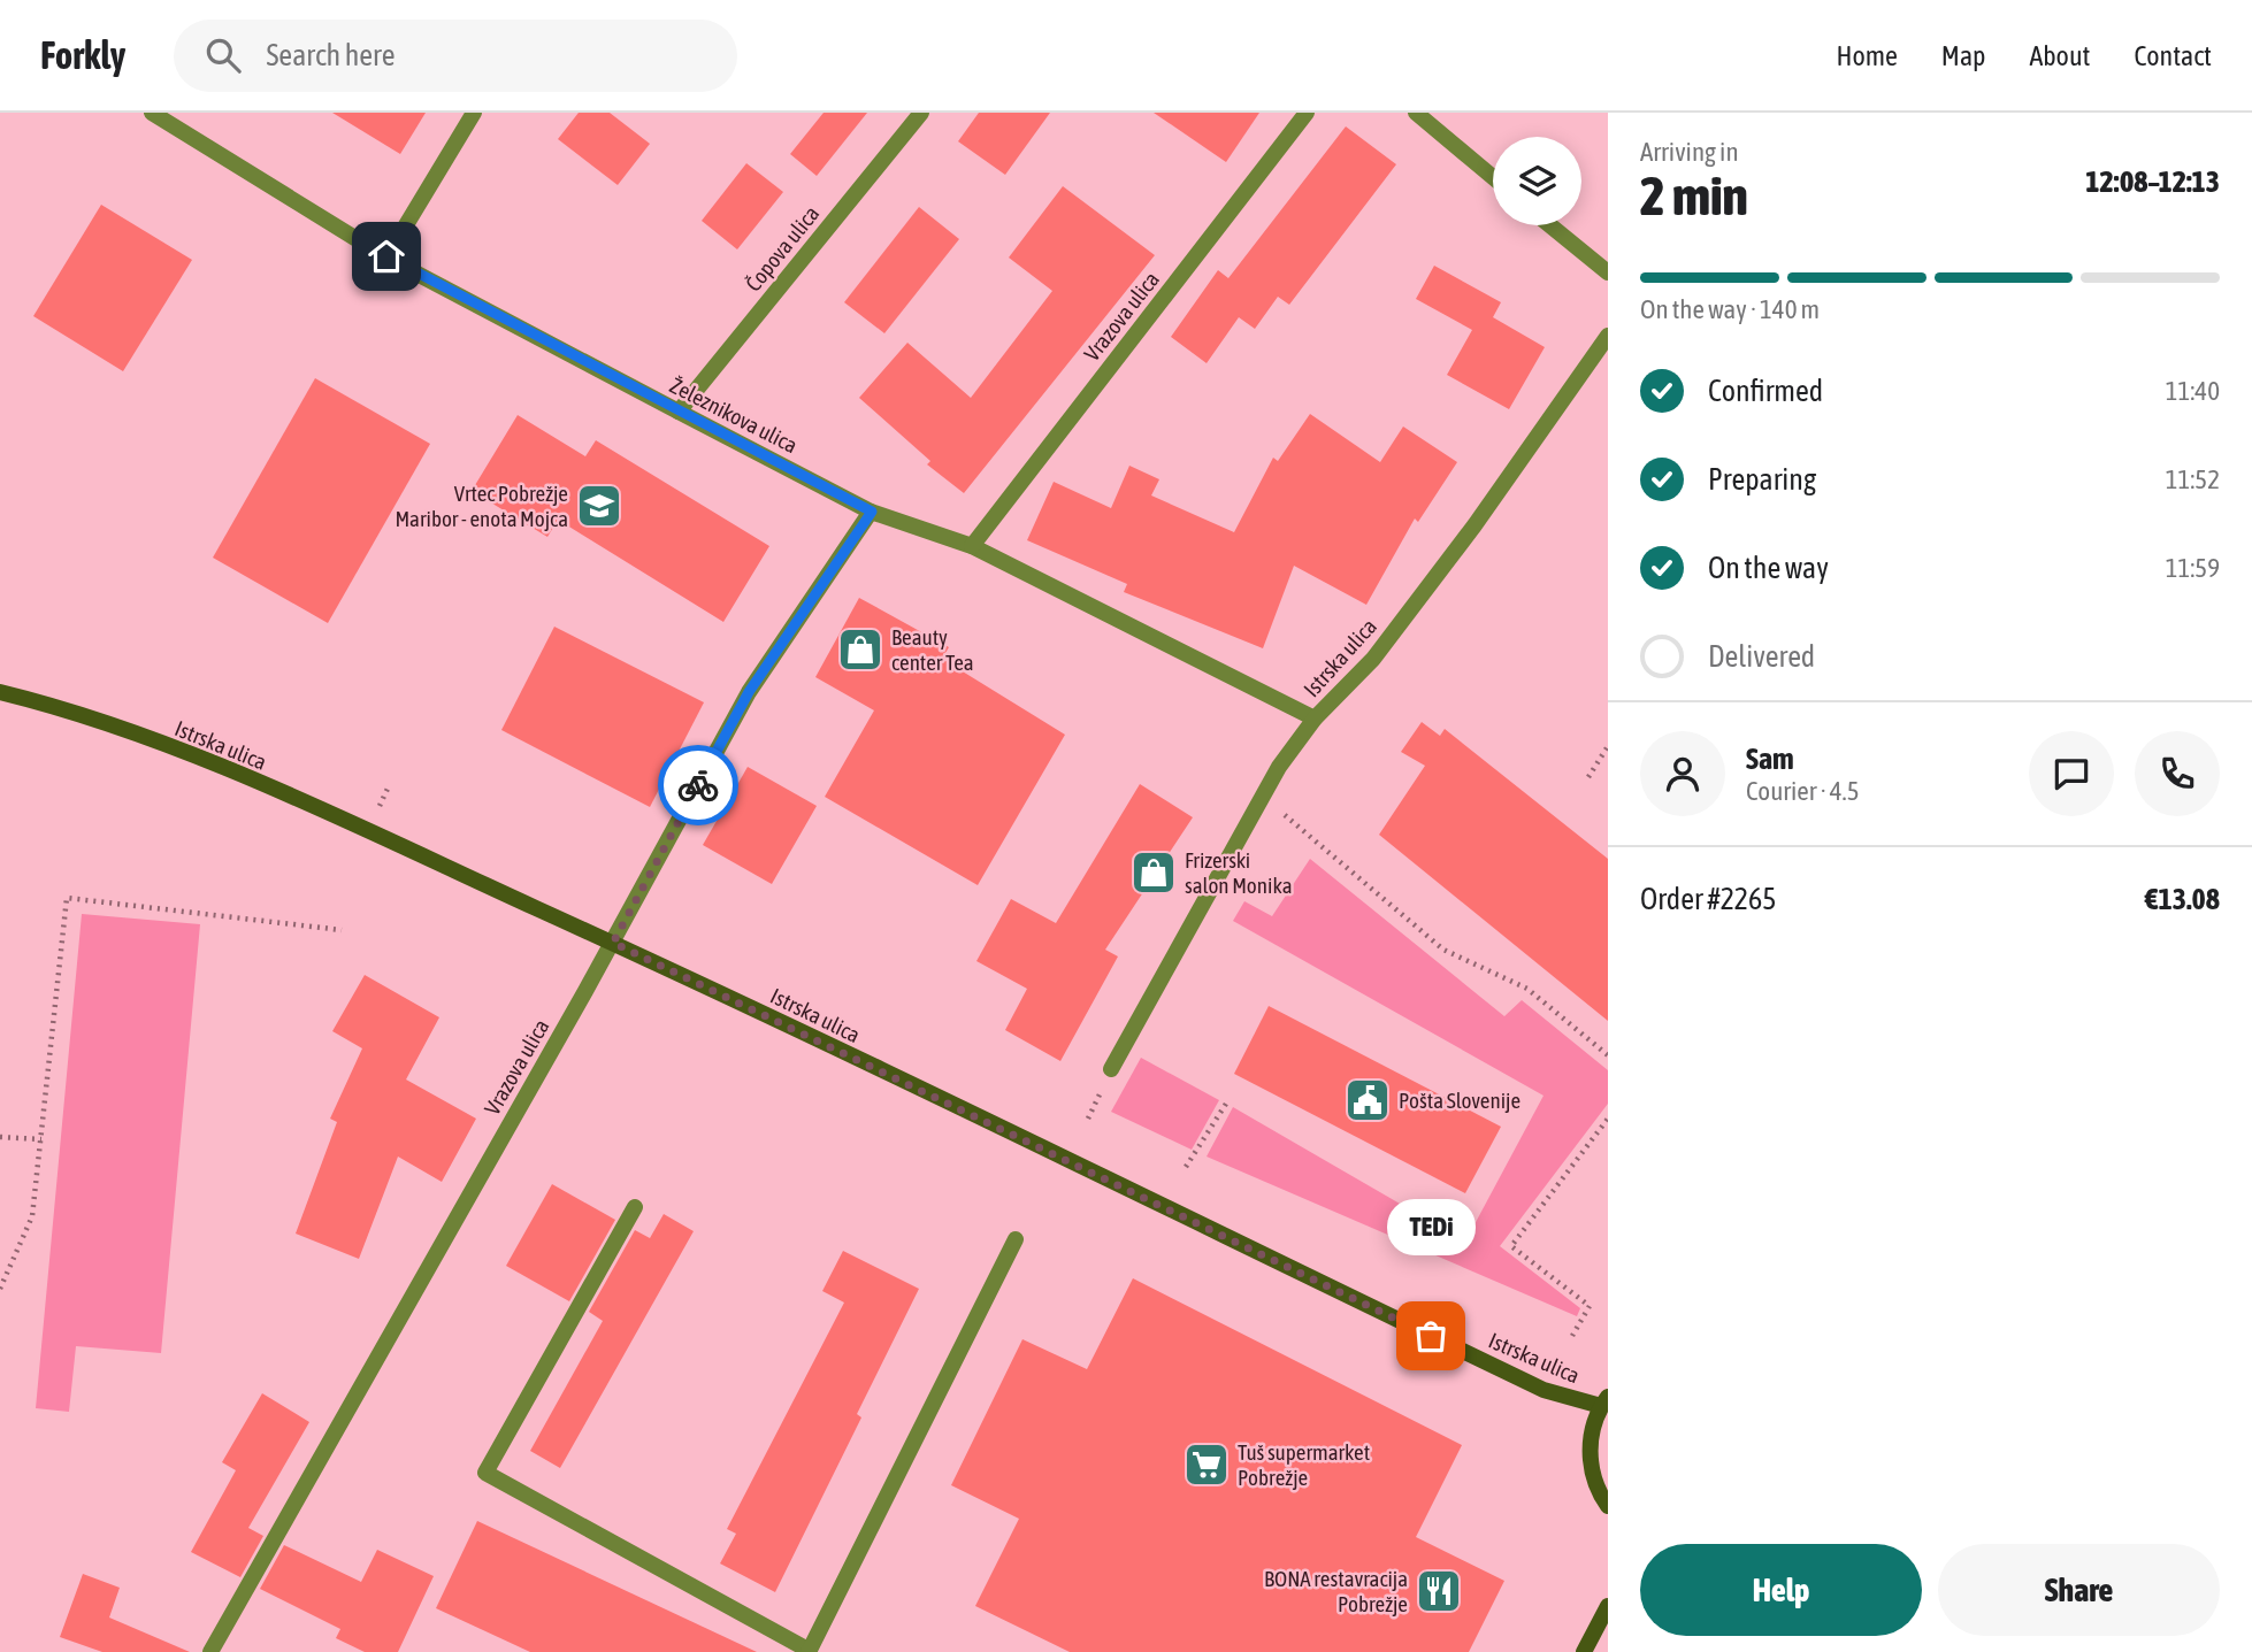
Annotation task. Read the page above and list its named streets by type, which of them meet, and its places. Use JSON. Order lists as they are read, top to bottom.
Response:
{
  "streets": {
    "street": [
      "Čopova ulica",
      "Vrazova ulica",
      "Železnikova ulica",
      "Istrska ulica"
    ]
  },
  "crossings": [
    ["Čopova ulica", "Železnikova ulica"],
    ["Vrazova ulica", "Železnikova ulica"],
    ["Vrazova ulica", "Istrska ulica"],
    ["Železnikova ulica", "Istrska ulica"]
  ],
  "places": {
    "school or university": ["Vrtec Pobrežje Maribor - enota Mojca"],
    "shop": ["Beauty center Tea", "Frizerski salon Monika"],
    "public building": ["Pošta Slovenije"],
    "other": ["TEDi"],
    "supermarket": ["Tuš supermarket Pobrežje"],
    "restaurant": ["BONA restavracija Pobrežje"]
  },
  "page": {
    "header": "Forkly",
    "search": "Search here",
    "nav": [
      "Home",
      "Map",
      "About",
      "Contact"
    ],
    "heading": ["2 min", "Arriving in", "12:08–12:13"],
    "panel": [
      "Sam",
      "Courier · 4.5",
      "Order #2265",
      "€13.08"
    ],
    "bar": "On the way · 140 m",
    "list": [
      ["Confirmed", "11:40"],
      ["Preparing", "11:52"],
      ["On the way", "11:59"],
      "Delivered"
    ],
    "bubble": "TEDi",
    "buttons": ["Help", "Share"]
  }
}
